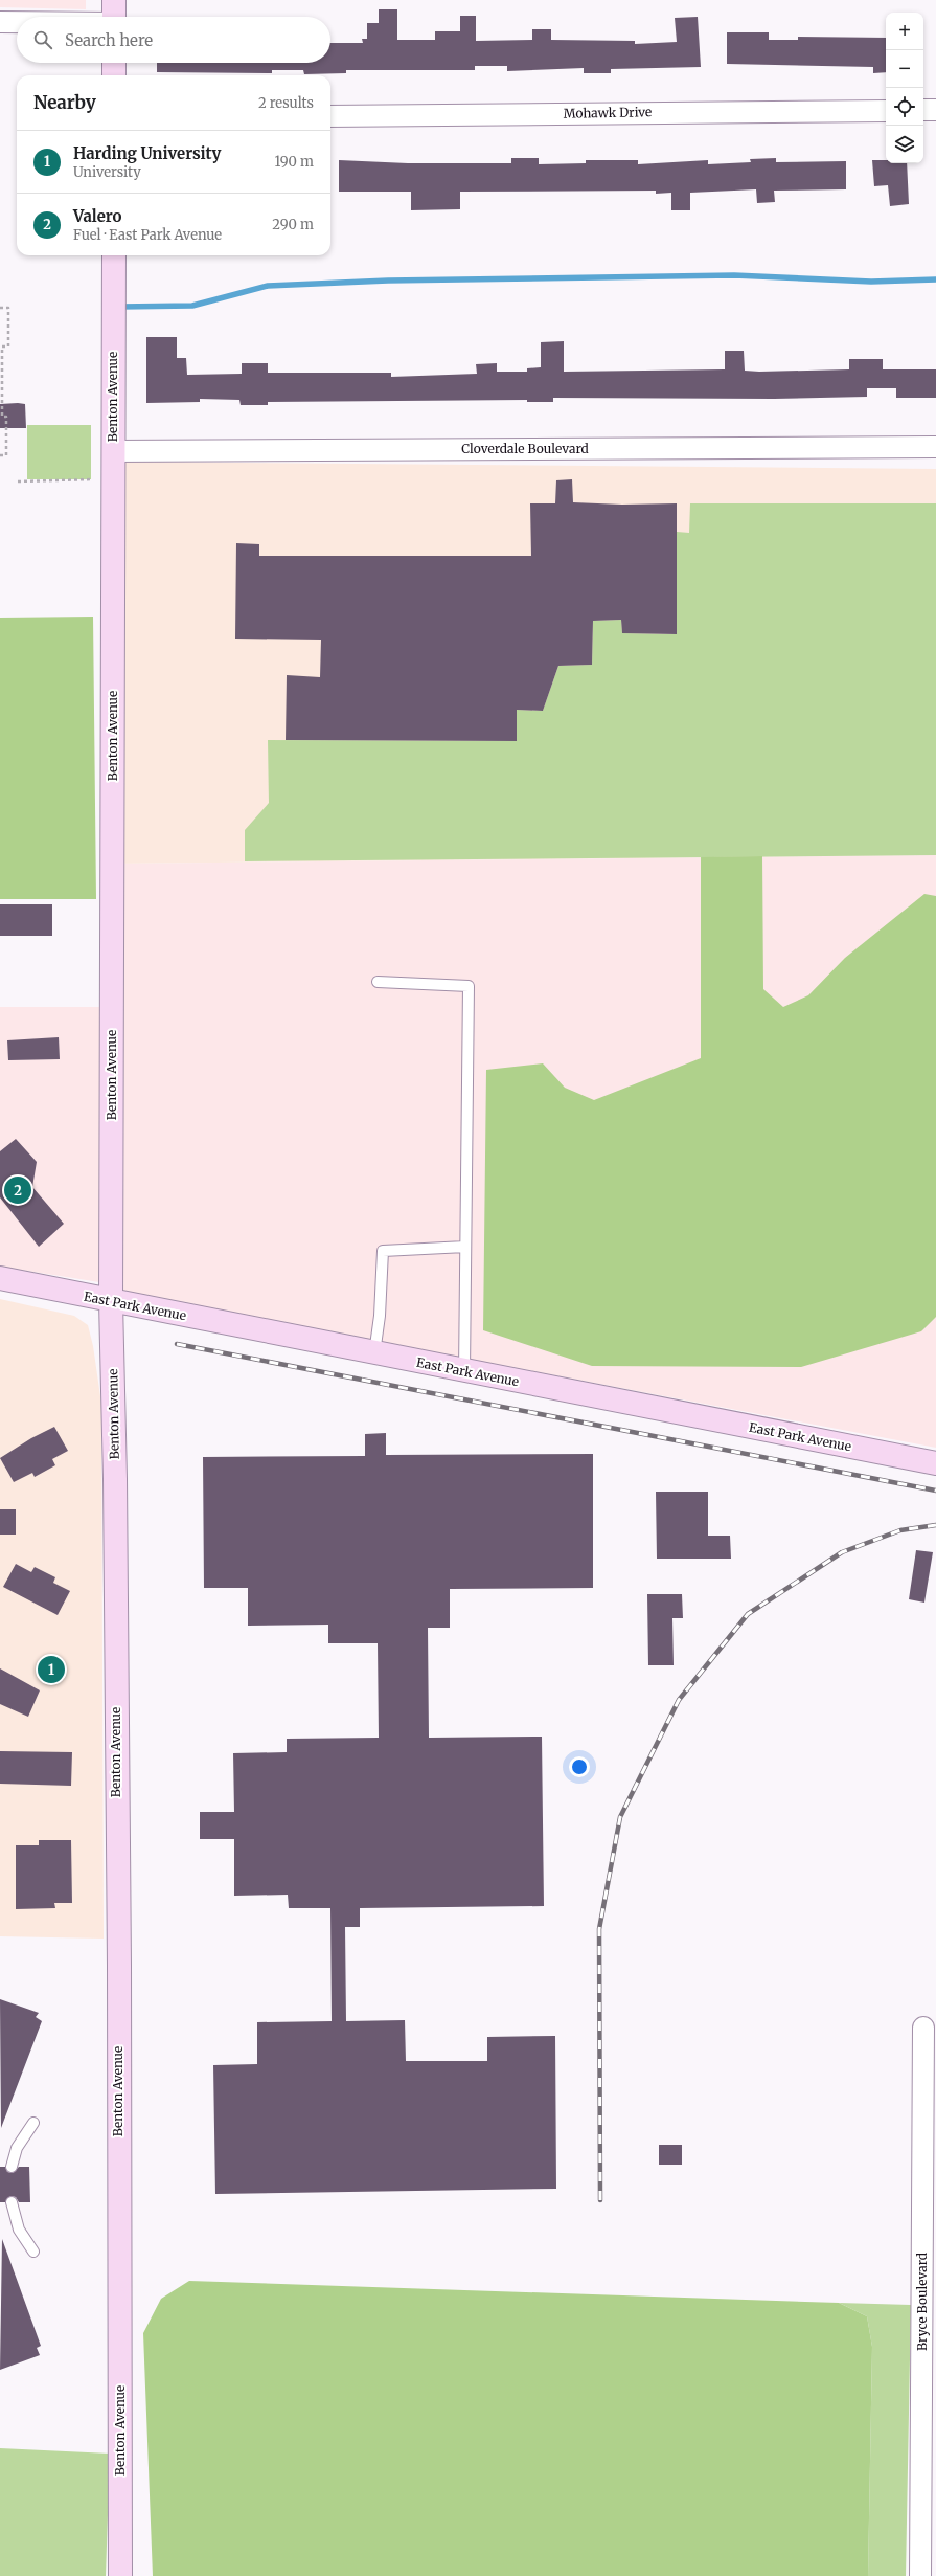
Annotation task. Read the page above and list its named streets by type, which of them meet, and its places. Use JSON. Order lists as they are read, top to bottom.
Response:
{
  "streets": {
    "street": [
      "Mohawk Drive",
      "Benton Avenue",
      "Cloverdale Boulevard",
      "East Park Avenue",
      "Bryce Boulevard"
    ]
  },
  "crossings": [
    ["Benton Avenue", "Cloverdale Boulevard"],
    ["Benton Avenue", "East Park Avenue"]
  ],
  "page": {
    "map_buttons": ["+", "−"],
    "search": "Search here",
    "heading": ["Nearby", "2 results"],
    "list": [
      {
        "mark": "1",
        "name": "Harding University",
        "note": "University",
        "value": "190 m"
      },
      {
        "mark": "2",
        "name": "Valero",
        "note": "Fuel · East Park Avenue",
        "value": "290 m"
      }
    ],
    "pins": ["2", "1"]
  }
}
